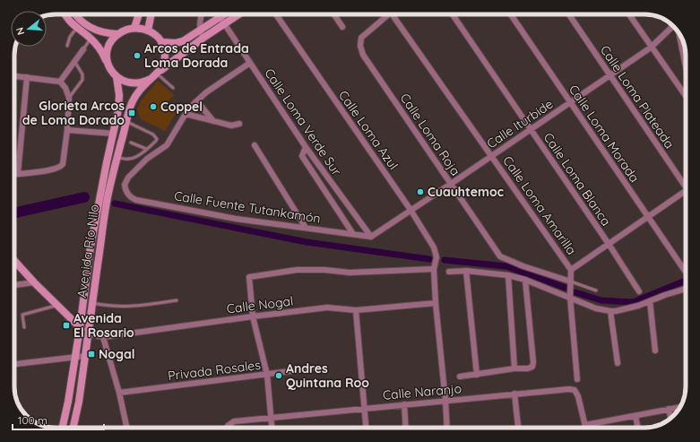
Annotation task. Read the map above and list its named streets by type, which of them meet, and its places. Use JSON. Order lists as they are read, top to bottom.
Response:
{
  "streets": {
    "main road": ["Avenida Río Nilo"],
    "street": [
      "Calle Loma Plateada",
      "Calle Loma Verde Sur",
      "Calle Iturbide",
      "Calle Loma Azul",
      "Calle Loma Morada",
      "Calle Loma Roja",
      "Calle Loma Blanca",
      "Calle Loma Amarilla",
      "Calle Fuente Tutankamón",
      "Calle Nogal",
      "Privada Rosales",
      "Calle Naranjo"
    ]
  },
  "crossings": [
    ["Calle Loma Plateada", "Calle Iturbide"],
    ["Calle Loma Verde Sur", "Calle Iturbide"],
    ["Calle Loma Verde Sur", "Calle Fuente Tutankamón"],
    ["Calle Iturbide", "Calle Loma Azul"],
    ["Calle Iturbide", "Calle Loma Morada"],
    ["Calle Iturbide", "Calle Loma Roja"],
    ["Calle Iturbide", "Calle Loma Blanca"],
    ["Calle Iturbide", "Calle Loma Amarilla"],
    ["Calle Iturbide", "Calle Fuente Tutankamón"],
    ["Calle Loma Azul", "Calle Nogal"],
    ["Calle Loma Azul", "Calle Naranjo"],
    ["Calle Loma Roja", "Calle Loma Amarilla"],
    ["Avenida Río Nilo", "Calle Nogal"]
  ],
  "places": {
    "other": [
      "Arcos de Entrada Loma Dorada",
      "Coppel",
      "Cuauhtemoc",
      "Andres Quintana Roo"
    ],
    "transit": ["Glorieta Arcos de Loma Dorado", "Avenida El Rosario", "Nogal"]
  },
  "scale_bar": "100 m",
  "north": "left"
}
